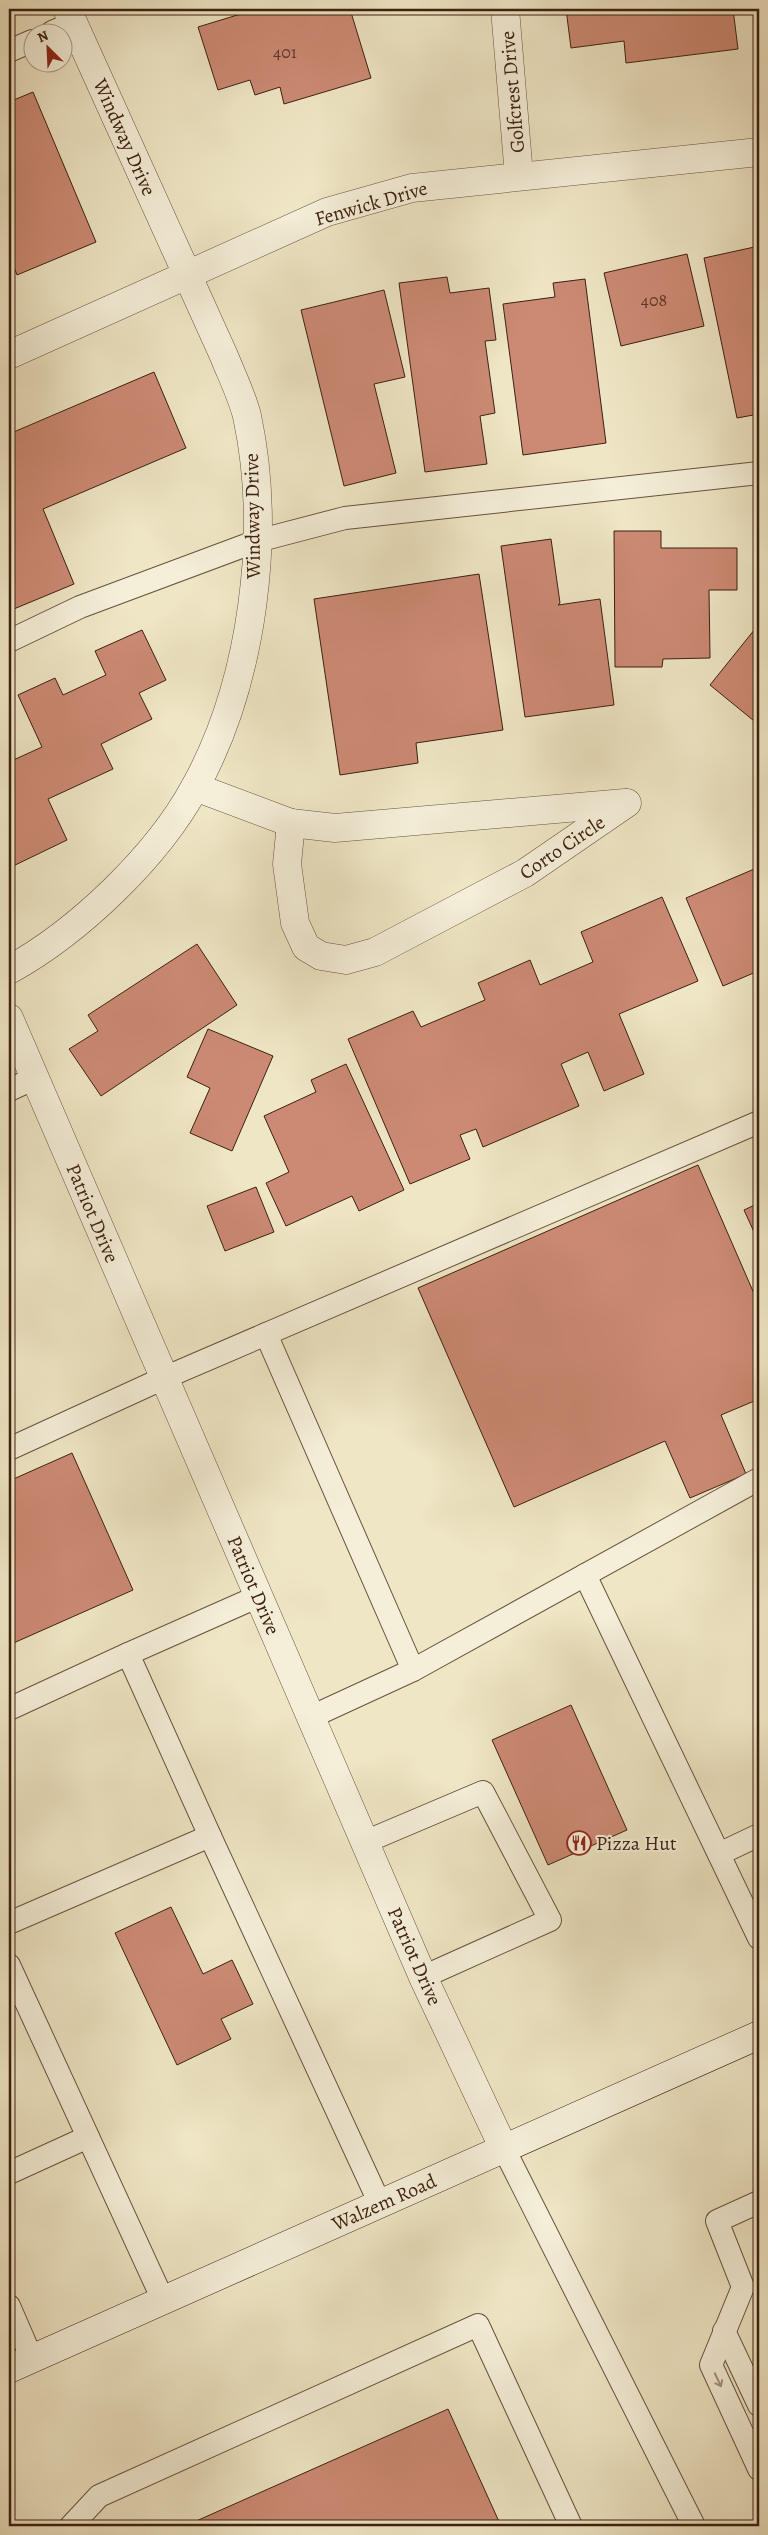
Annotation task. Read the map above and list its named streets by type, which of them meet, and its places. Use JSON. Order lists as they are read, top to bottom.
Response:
{
  "streets": {
    "street": [
      "Golfcrest Drive",
      "Windway Drive",
      "Fenwick Drive",
      "Corto Circle",
      "Patriot Drive",
      "Walzem Road"
    ]
  },
  "crossings": [
    ["Golfcrest Drive", "Fenwick Drive"],
    ["Windway Drive", "Fenwick Drive"],
    ["Windway Drive", "Corto Circle"],
    ["Patriot Drive", "Walzem Road"]
  ],
  "places": {
    "restaurant": ["Pizza Hut"]
  },
  "house_numbers": ["401", "408"],
  "north": "top left"
}
